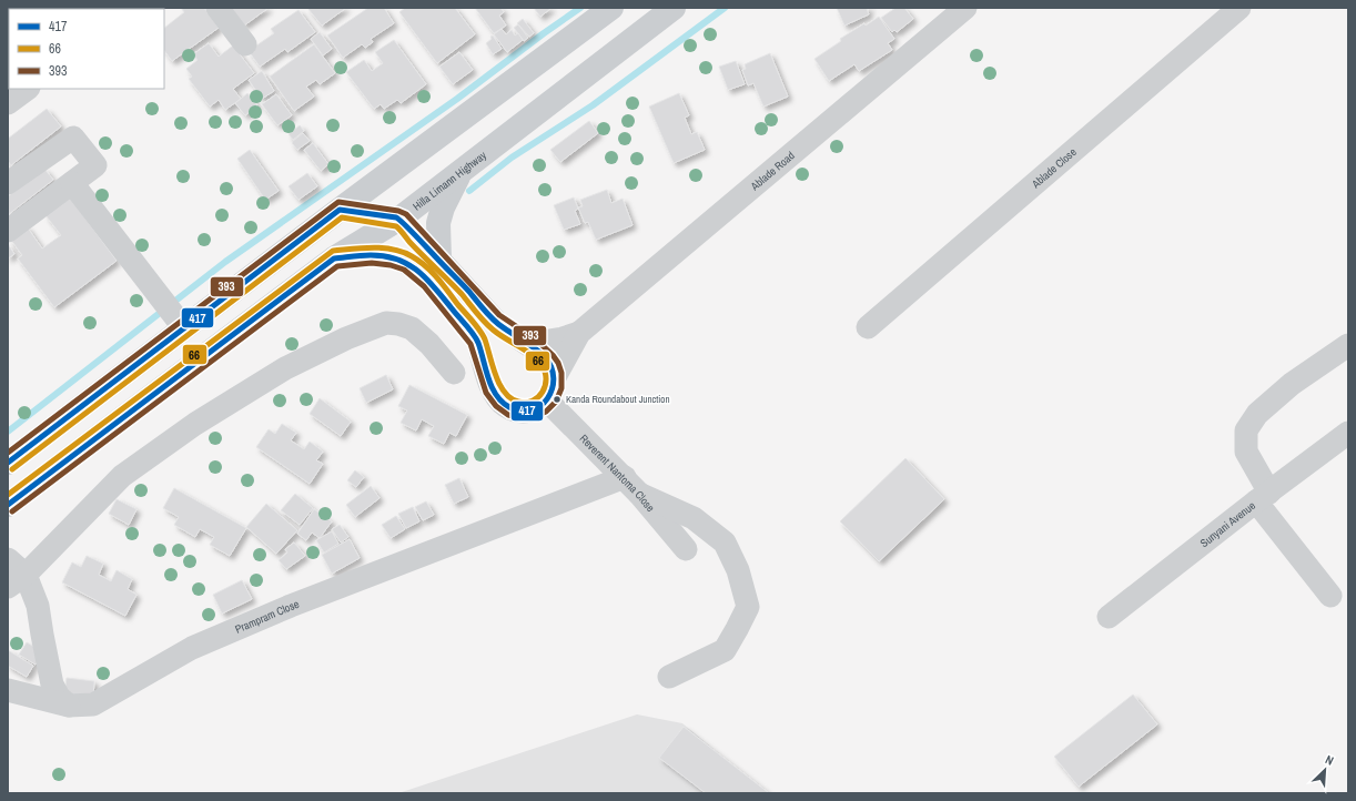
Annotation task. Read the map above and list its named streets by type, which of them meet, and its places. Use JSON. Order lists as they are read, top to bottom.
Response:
{
  "streets": {
    "main road": ["Hilla Limann Highway"],
    "street": [
      "Ablade Close",
      "Ablade Road",
      "Reverent Nantoma Close",
      "Sunyani Avenue",
      "Prampram Close"
    ]
  },
  "crossings": [
    ["Reverent Nantoma Close", "Prampram Close"]
  ],
  "places": ["Kanda Roundabout Junction"],
  "lines": ["transit line 393", "transit line 417", "transit line 66"],
  "legend": ["417", "66", "393"],
  "north": "top right"
}
